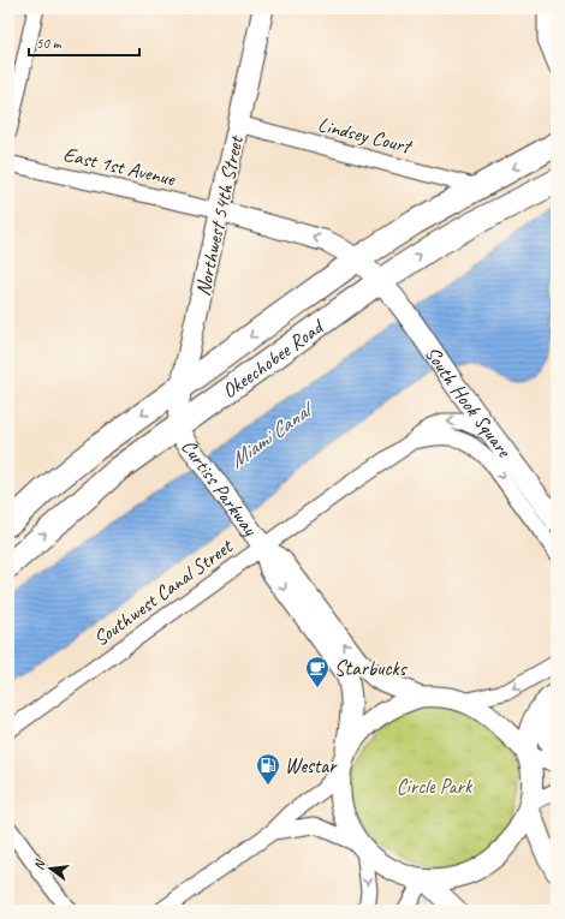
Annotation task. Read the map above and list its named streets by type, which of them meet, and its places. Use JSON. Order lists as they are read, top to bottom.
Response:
{
  "streets": {
    "highway": ["Okeechobee Road"],
    "main road": ["Northwest 54th Street", "South Hook Square", "Curtiss Parkway"],
    "street": ["Lindsey Court", "East 1st Avenue", "Southwest Canal Street"]
  },
  "crossings": [
    ["Lindsey Court", "Northwest 54th Street"],
    ["Lindsey Court", "Okeechobee Road"],
    ["East 1st Avenue", "Northwest 54th Street"],
    ["East 1st Avenue", "South Hook Square"],
    ["Northwest 54th Street", "Okeechobee Road"],
    ["Northwest 54th Street", "South Hook Square"],
    ["Northwest 54th Street", "Curtiss Parkway"],
    ["Okeechobee Road", "South Hook Square"],
    ["Okeechobee Road", "Curtiss Parkway"],
    ["South Hook Square", "Southwest Canal Street"],
    ["Curtiss Parkway", "Southwest Canal Street"]
  ],
  "water": ["Miami Canal"],
  "parks": ["Circle Park"],
  "places": {
    "cafe": ["Starbucks"],
    "fuel station": ["Westar"]
  },
  "scale_bar": "50 m",
  "north": "left"
}
